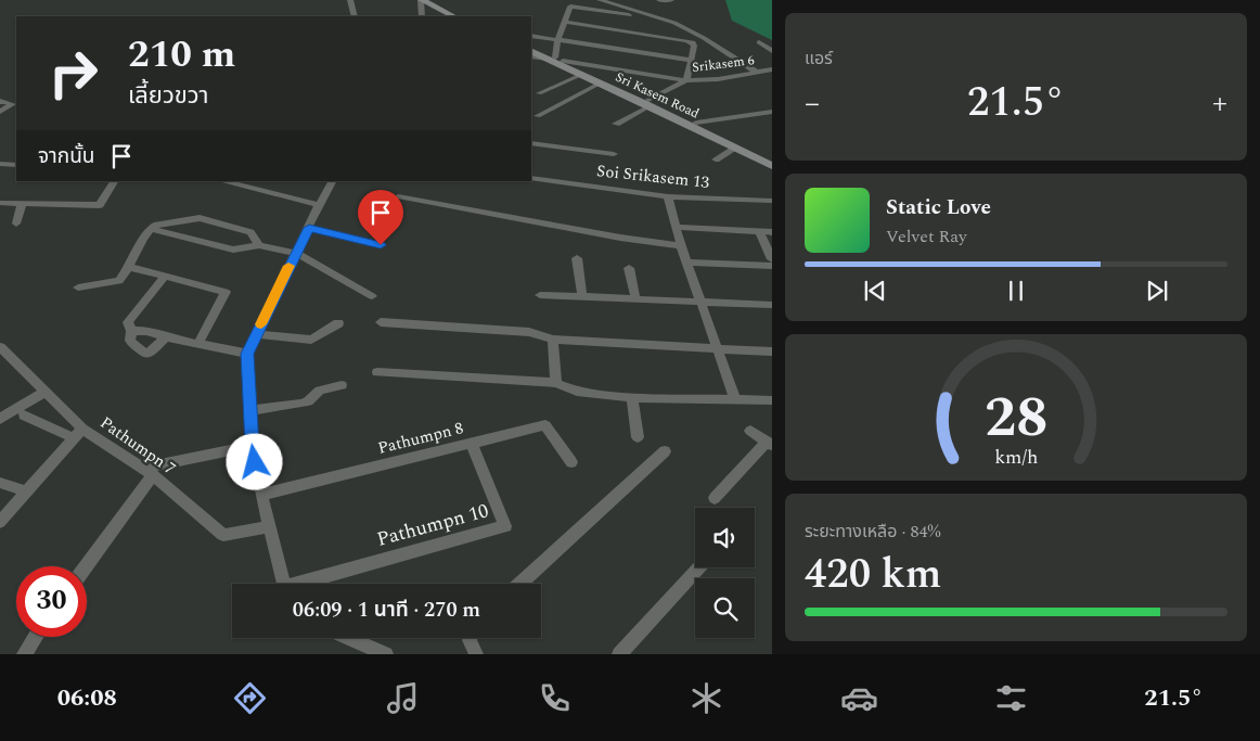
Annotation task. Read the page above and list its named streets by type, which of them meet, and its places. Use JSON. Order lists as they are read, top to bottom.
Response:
{
  "streets": {
    "main road": ["Sri Kasem Road"],
    "street": [
      "Srikasem 6",
      "Soi Srikasem 13",
      "Pathumpn 8",
      "Pathumpn 7",
      "Pathumpn 10"
    ]
  },
  "crossings": [
    ["Srikasem 6", "Sri Kasem Road"],
    ["Pathumpn 8", "Pathumpn 10"]
  ],
  "page": {
    "tile": [
      "แอร์",
      ["ระยะทางเหลือ · 84%", "420 km"]
    ],
    "turn": ["210 m", "เลี้ยวขวา"],
    "heat": ["−", "21.5°", "+"],
    "then": "จากนั้น",
    "song": ["Static Love", "Velvet Ray"],
    "limit": "30",
    "trip": "06:09 · 1 นาที · 270 m",
    "tabs": ["06:08", "21.5°"],
    "gauge": ["28", "km/h"]
  }
}
